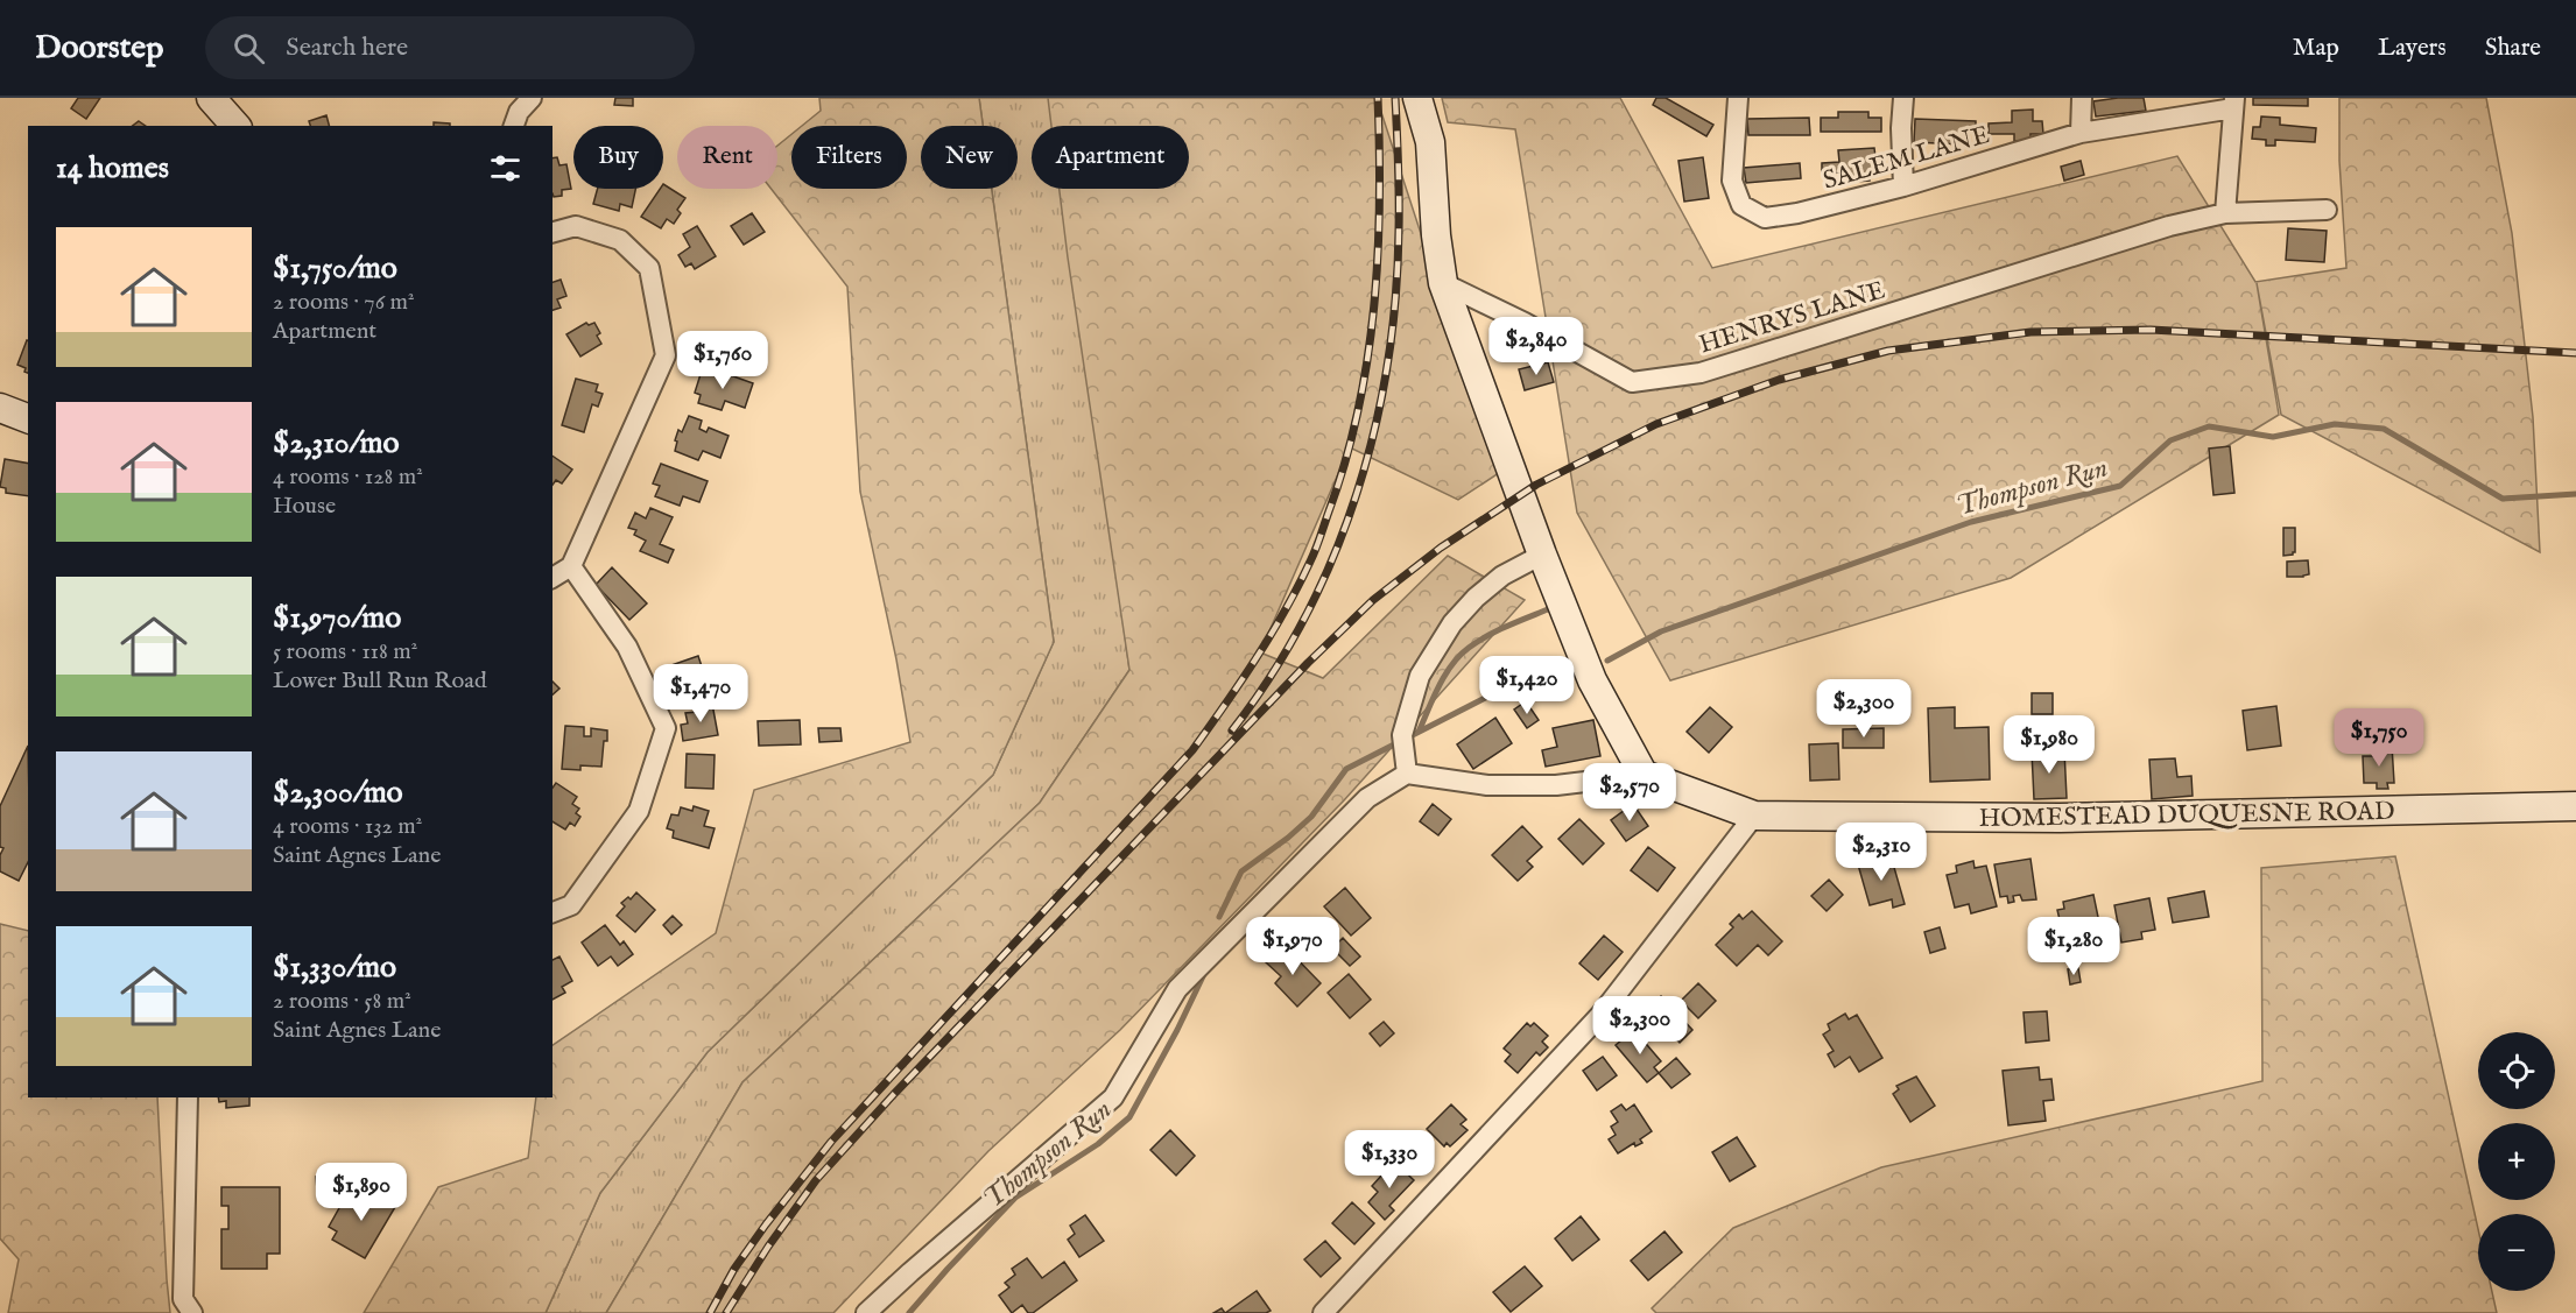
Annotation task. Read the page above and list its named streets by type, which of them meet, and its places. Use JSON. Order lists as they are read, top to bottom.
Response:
{
  "streets": {
    "street": ["SALEM LANE", "HENRYS LANE", "HOMESTEAD DUQUESNE ROAD"]
  },
  "water": ["Thompson Run"],
  "page": {
    "header": "Doorstep",
    "search": "Search here",
    "nav": ["Map", "Layers", "Share"],
    "chip": [
      "Buy",
      "Rent",
      "Filters",
      "New",
      "Apartment"
    ],
    "heading": "14 homes",
    "list": [
      {
        "name": "$1,750/mo",
        "note": "2 rooms · 76 m² · Apartment"
      },
      {
        "name": "$2,310/mo",
        "note": "4 rooms · 128 m² · House"
      },
      {
        "name": "$1,970/mo",
        "note": "5 rooms · 118 m² · Lower Bull Run Road"
      },
      {
        "name": "$2,300/mo",
        "note": "4 rooms · 132 m² · Saint Agnes Lane"
      },
      {
        "name": "$1,330/mo",
        "note": "2 rooms · 58 m² · Saint Agnes Lane"
      }
    ],
    "price": [
      "$2,840",
      "$1,760",
      "$1,420",
      "$1,470",
      "$2,300",
      "$1,750",
      "$1,980",
      "$2,570",
      "$2,310",
      "$1,970",
      "$1,280",
      "$2,300",
      "$1,330",
      "$1,890"
    ],
    "map_buttons": ["+", "−"]
  }
}
